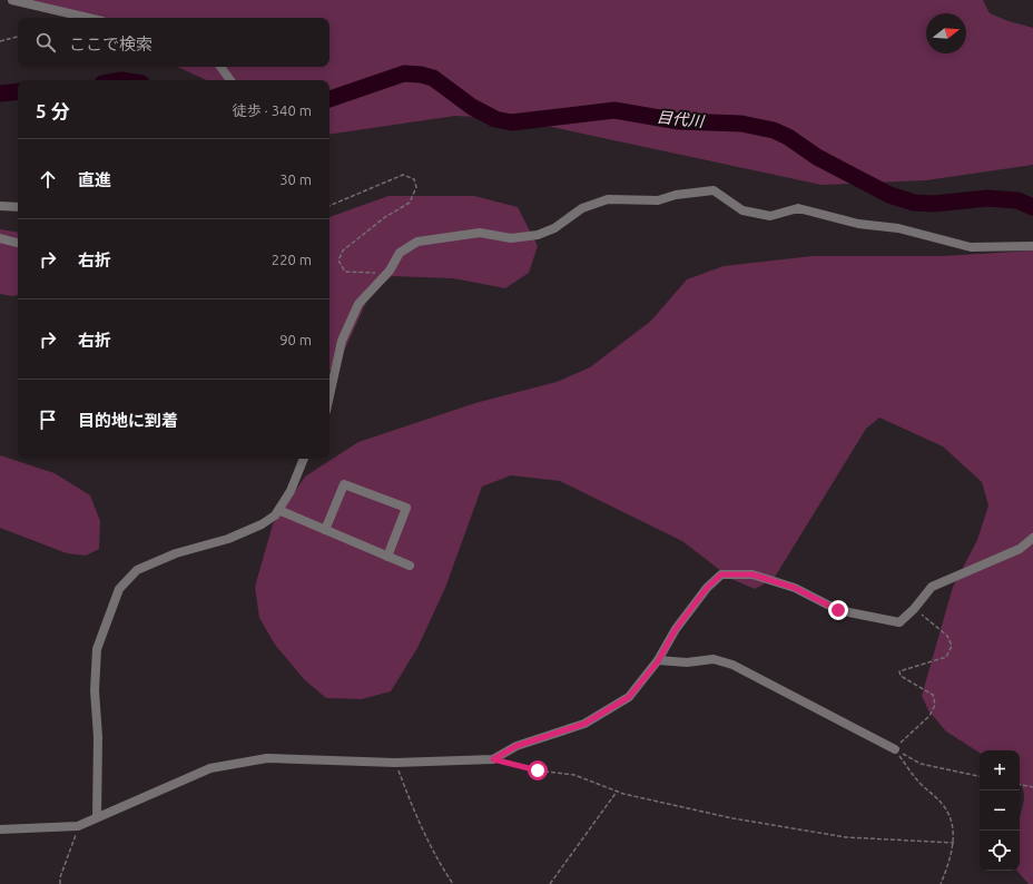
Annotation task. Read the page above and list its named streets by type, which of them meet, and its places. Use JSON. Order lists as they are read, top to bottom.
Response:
{
  "water": ["目代川"],
  "north": "right",
  "page": {
    "search": "ここで検索",
    "heading": ["5 分", "徒歩 · 340 m"],
    "list": [
      ["直進", "30 m"],
      ["右折", "220 m"],
      ["右折", "90 m"],
      "目的地に到着"
    ],
    "map_buttons": ["+", "−"]
  }
}
